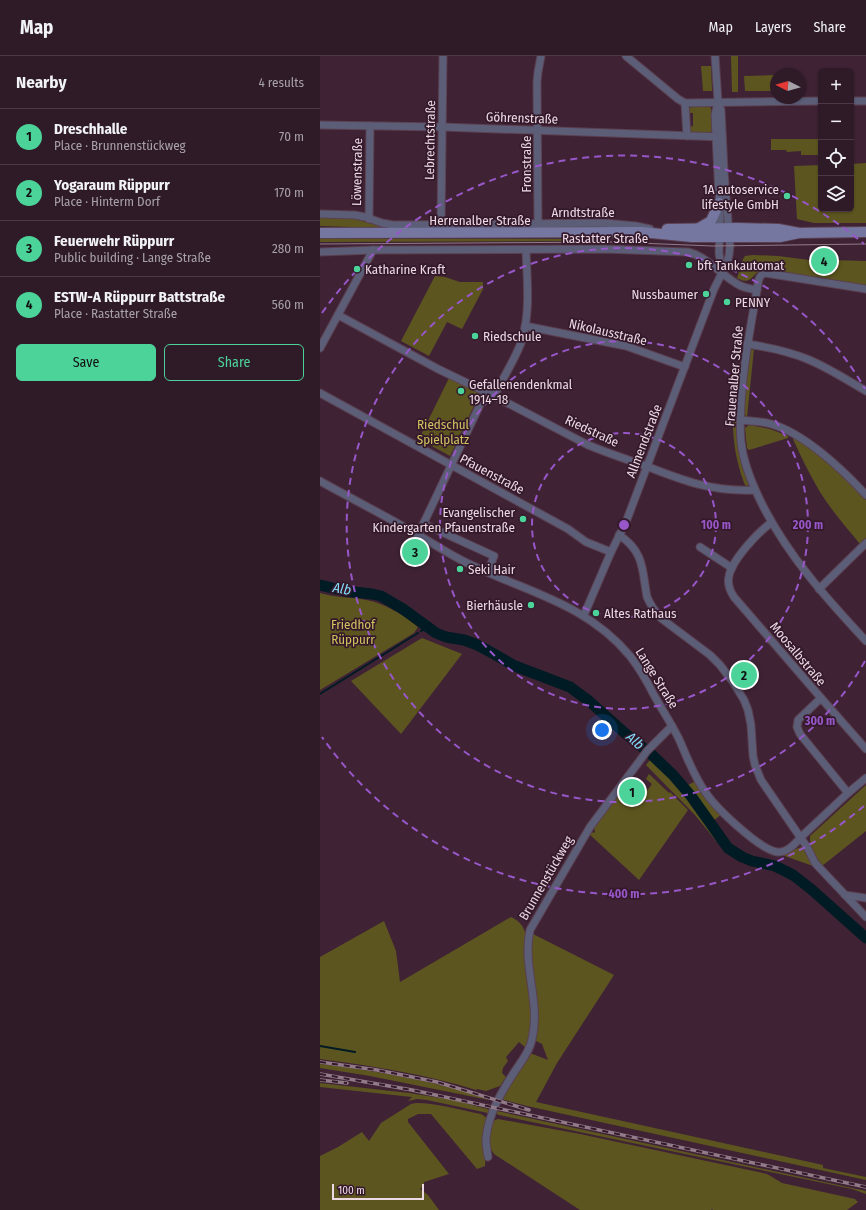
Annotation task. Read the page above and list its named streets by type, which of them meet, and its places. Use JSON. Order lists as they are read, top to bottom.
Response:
{
  "streets": {
    "main road": ["Herrenalber Straße"],
    "street": [
      "Göhrenstraße",
      "Lebrechtstraße",
      "Fronstraße",
      "Löwenstraße",
      "Arndtstraße",
      "Rastatter Straße",
      "Nikolausstraße",
      "Frauenalber Straße",
      "Riedstraße",
      "Allmendstraße",
      "Pfauenstraße",
      "Moosalbstraße",
      "Lange Straße",
      "Brunnenstückweg"
    ]
  },
  "crossings": [
    ["Göhrenstraße", "Lebrechtstraße"],
    ["Göhrenstraße", "Fronstraße"],
    ["Göhrenstraße", "Löwenstraße"],
    ["Lebrechtstraße", "Arndtstraße"],
    ["Fronstraße", "Arndtstraße"],
    ["Löwenstraße", "Arndtstraße"],
    ["Arndtstraße", "Herrenalber Straße"],
    ["Herrenalber Straße", "Allmendstraße"],
    ["Rastatter Straße", "Frauenalber Straße"],
    ["Rastatter Straße", "Allmendstraße"],
    ["Nikolausstraße", "Allmendstraße"],
    ["Frauenalber Straße", "Riedstraße"],
    ["Frauenalber Straße", "Moosalbstraße"],
    ["Riedstraße", "Allmendstraße"],
    ["Allmendstraße", "Pfauenstraße"],
    ["Allmendstraße", "Lange Straße"],
    ["Lange Straße", "Brunnenstückweg"]
  ],
  "water": ["Alb"],
  "parks": ["Riedschul Spielplatz", "Friedhof Rüppurr"],
  "places": [
    "1A autoservice lifestyle GmbH",
    "bft Tankautomat",
    "Katharine Kraft",
    "Nussbaumer",
    "PENNY",
    "Riedschule",
    "Gefallenendenkmal 1914–18",
    "Evangelischer Kindergarten Pfauenstraße",
    "Seki Hair",
    "Bierhäusle",
    "Altes Rathaus"
  ],
  "scale_bar": "100 m",
  "north": "left",
  "page": {
    "header": "Map",
    "nav": ["Map", "Layers", "Share"],
    "heading": ["Nearby", "4 results"],
    "map_buttons": ["+", "−"],
    "list": [
      {
        "mark": "1",
        "name": "Dreschhalle",
        "note": "Place · Brunnenstückweg",
        "value": "70 m"
      },
      {
        "mark": "2",
        "name": "Yogaraum Rüppurr",
        "note": "Place · Hinterm Dorf",
        "value": "170 m"
      },
      {
        "mark": "3",
        "name": "Feuerwehr Rüppurr",
        "note": "Public building · Lange Straße",
        "value": "280 m"
      },
      {
        "mark": "4",
        "name": "ESTW-A Rüppurr Battstraße",
        "note": "Place · Rastatter Straße",
        "value": "560 m"
      }
    ],
    "pins": [
      "4",
      "3",
      "2",
      "1"
    ],
    "buttons": ["Save", "Share"],
    "scale": "100 m"
  },
  "rings": [
    "100 m",
    "200 m",
    "300 m",
    "400 m"
  ]
}
